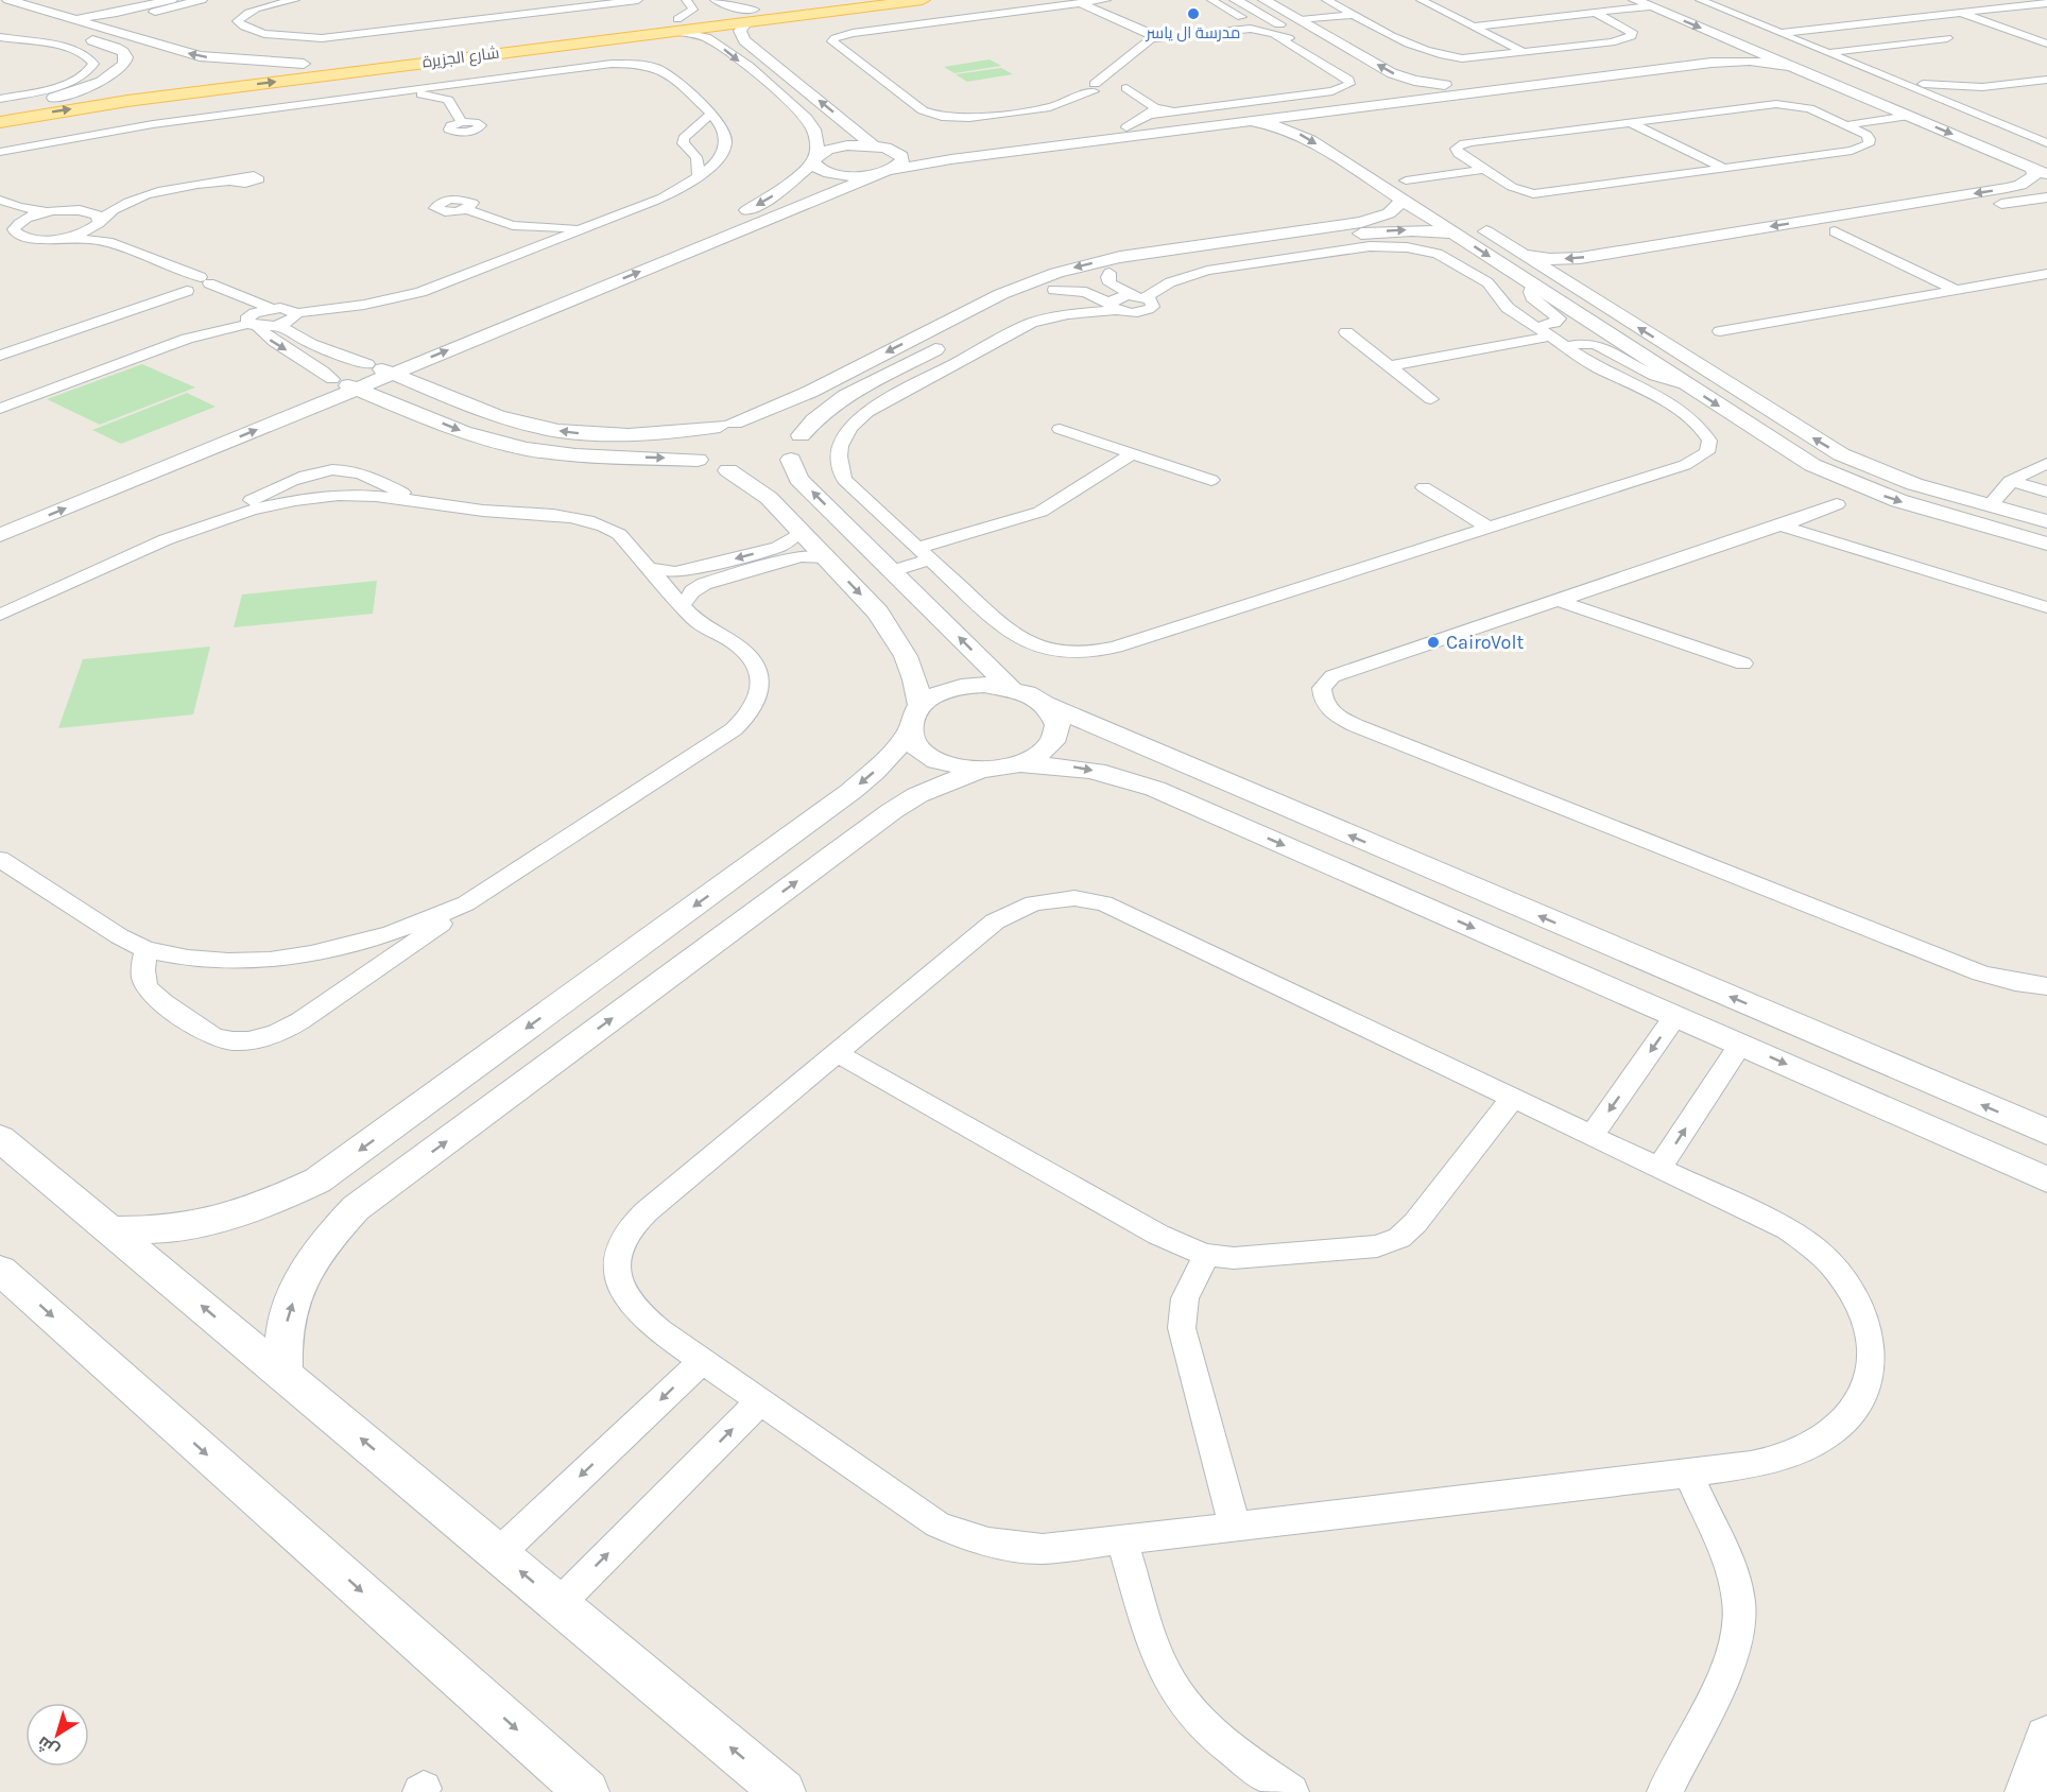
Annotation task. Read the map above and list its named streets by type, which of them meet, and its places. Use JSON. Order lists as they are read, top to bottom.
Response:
{
  "streets": {
    "main road": ["شارع الجزيرة"]
  },
  "places": ["مدرسة ال ياسر", "CairoVolt"],
  "north": "bottom left"
}
